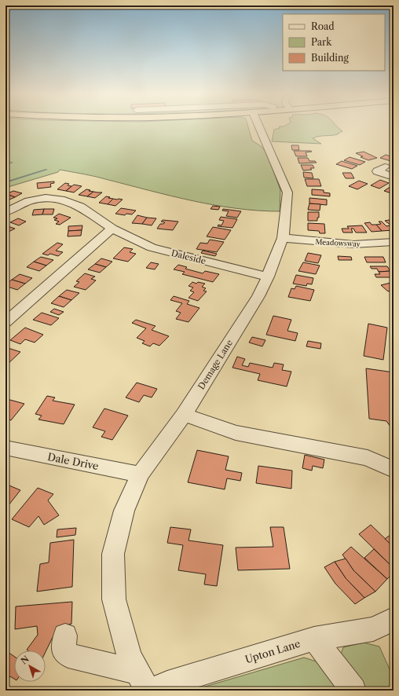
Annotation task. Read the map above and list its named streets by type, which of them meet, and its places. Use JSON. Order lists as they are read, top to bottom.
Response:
{
  "streets": {
    "street": [
      "Meadowsway",
      "Daleside",
      "Demage Lane",
      "Dale Drive",
      "Upton Lane"
    ]
  },
  "crossings": [
    ["Meadowsway", "Demage Lane"],
    ["Daleside", "Demage Lane"],
    ["Demage Lane", "Dale Drive"],
    ["Demage Lane", "Upton Lane"]
  ],
  "legend": ["Road", "Park", "Building"],
  "north": "top left"
}
